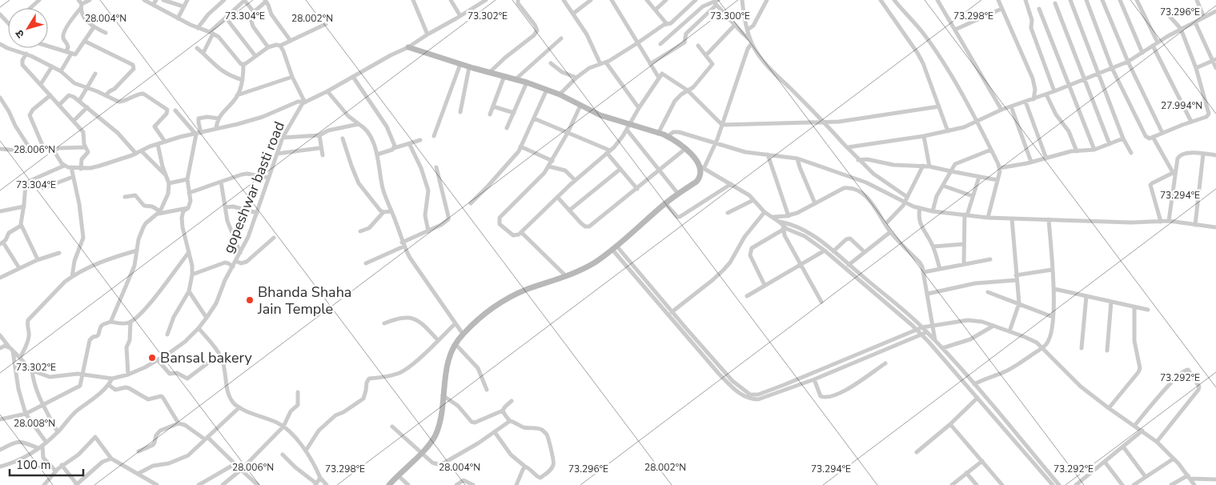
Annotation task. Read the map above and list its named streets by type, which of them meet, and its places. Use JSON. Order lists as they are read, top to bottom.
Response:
{
  "streets": {
    "street": ["gopeshwar basti road"]
  },
  "places": ["Bhanda Shaha Jain Temple", "Bansal bakery"],
  "scale_bar": "100 m",
  "north": "bottom left",
  "coordinates": [
    "73.296°E",
    "73.304°E",
    "73.302°E",
    "73.300°E",
    "73.298°E",
    "28.004°N",
    "28.002°N",
    "27.994°N",
    "28.006°N",
    "73.294°E",
    "73.292°E",
    "28.008°N"
  ]
}
